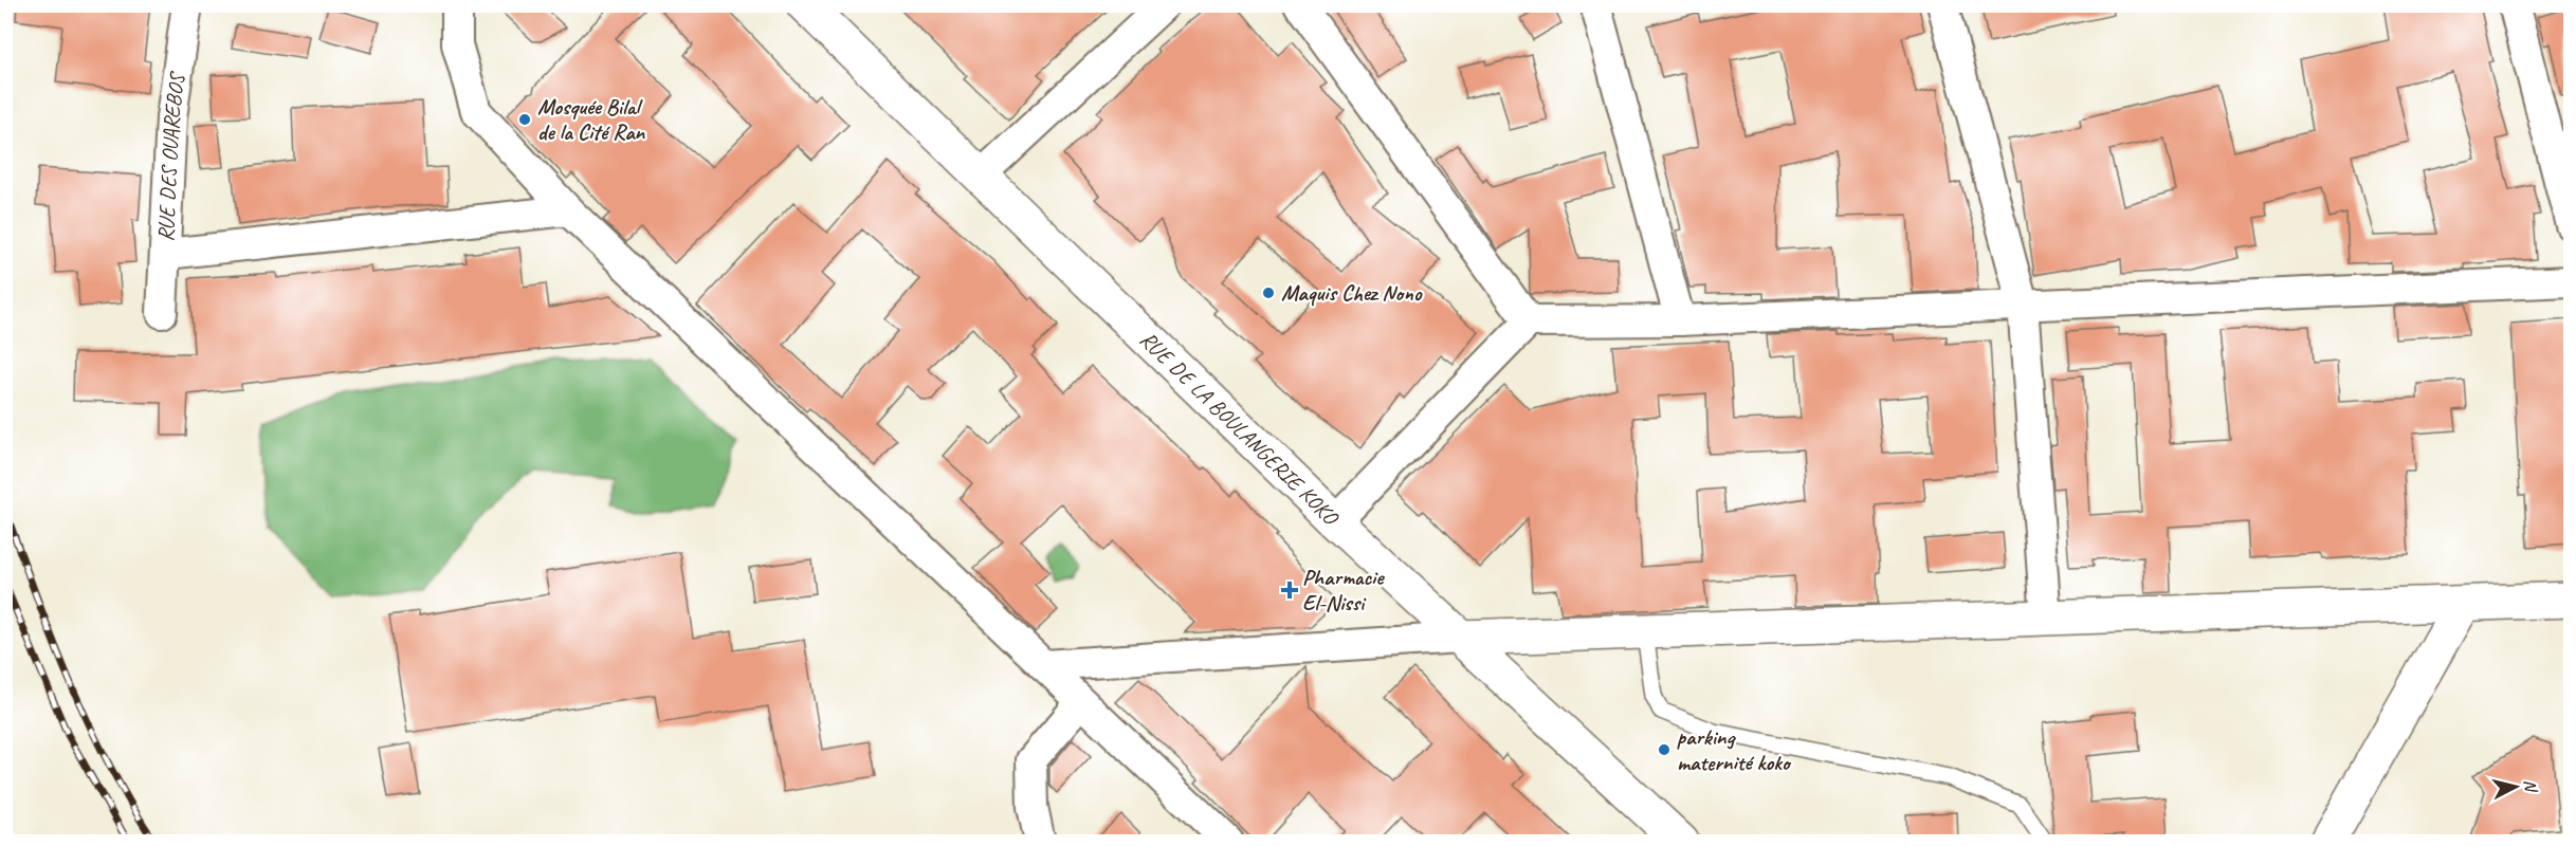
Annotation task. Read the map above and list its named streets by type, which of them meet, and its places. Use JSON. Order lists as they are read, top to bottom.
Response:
{
  "streets": {
    "street": ["RUE DES OUAREBOS", "RUE DE LA BOULANGERIE KOKO"]
  },
  "places": {
    "other": ["Mosquée Bilal de la Cité Ran", "Maquis Chez Nono", "parking maternité koko"],
    "health": ["Pharmacie El-Nissi"]
  },
  "north": "right"
}
